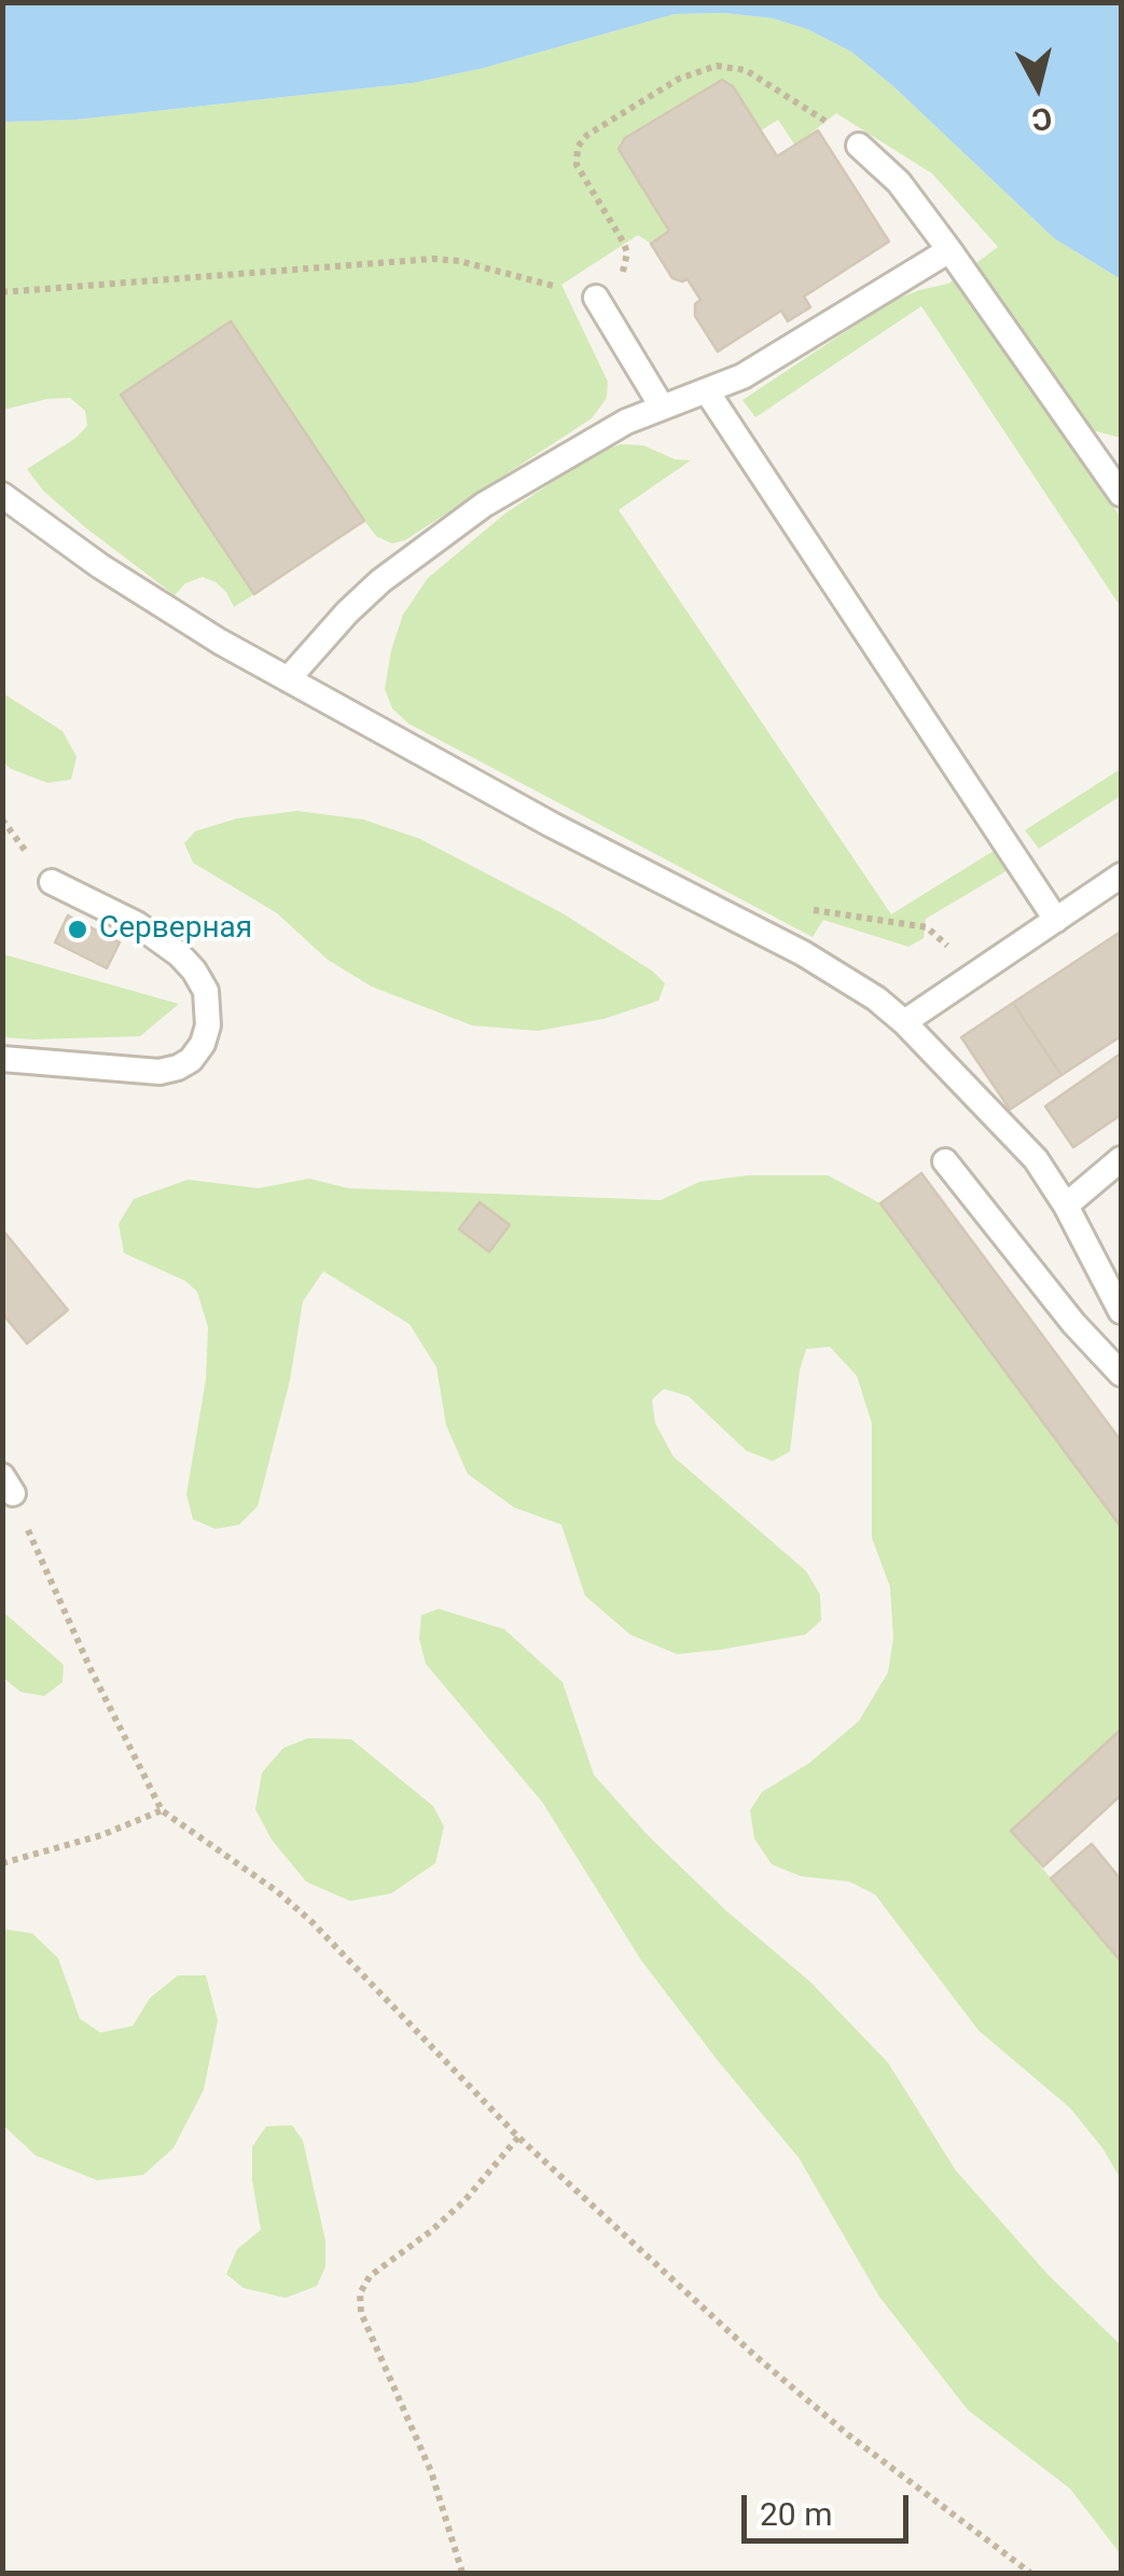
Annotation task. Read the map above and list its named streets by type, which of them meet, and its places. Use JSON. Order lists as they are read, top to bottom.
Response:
{
  "places": ["Серверная"],
  "scale_bar": "20 m",
  "north": "bottom"
}
